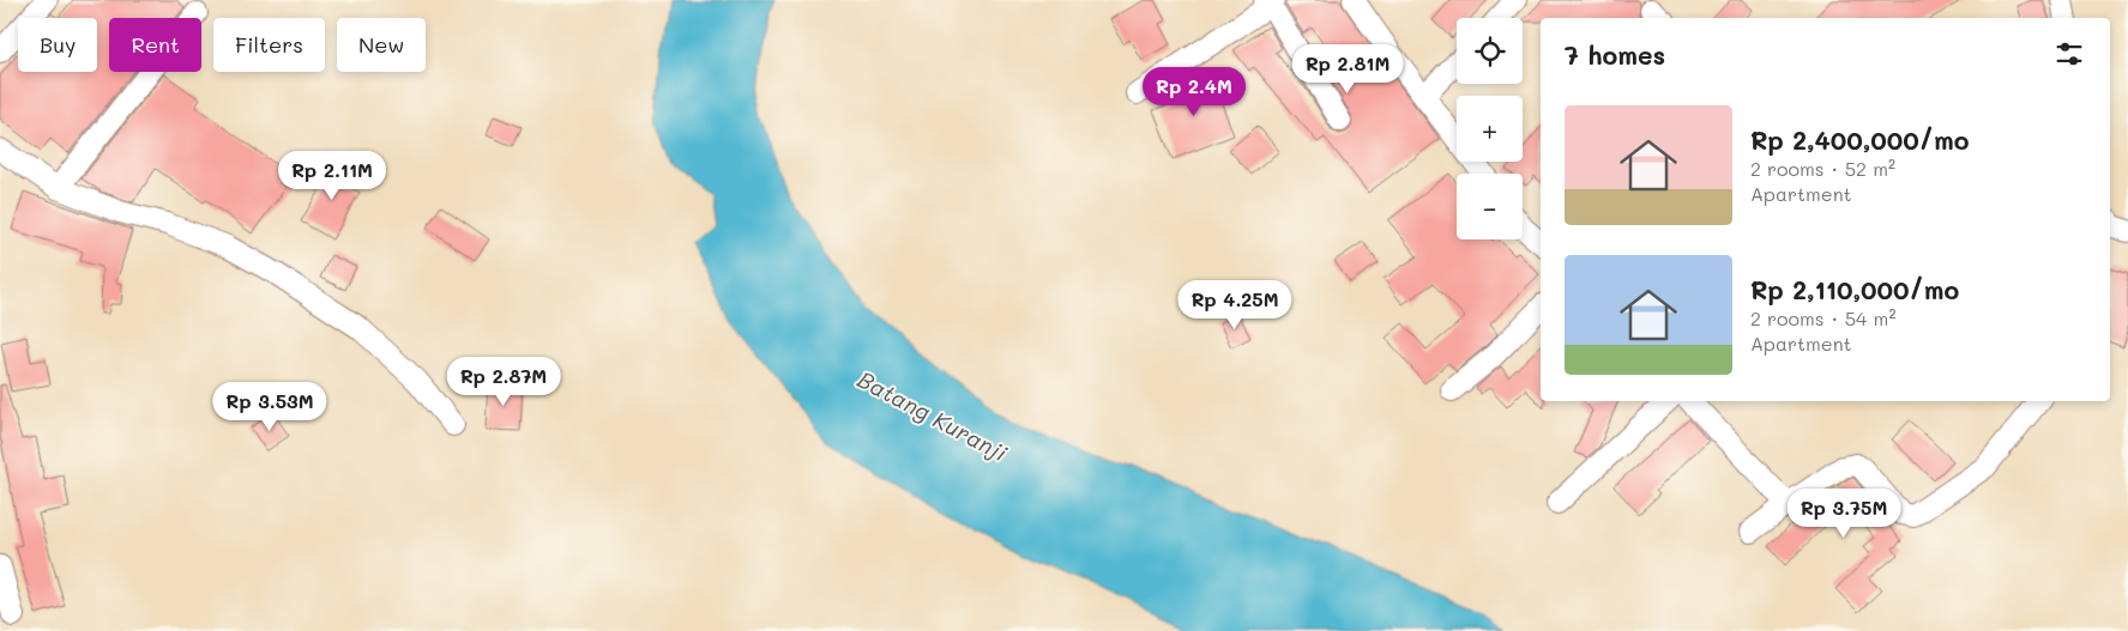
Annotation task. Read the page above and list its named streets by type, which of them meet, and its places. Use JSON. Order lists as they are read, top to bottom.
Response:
{
  "water": ["Batang Kuranji"],
  "page": {
    "map_buttons": ["+", "−"],
    "chip": [
      "Buy",
      "Rent",
      "Filters",
      "New"
    ],
    "heading": "7 homes",
    "price": [
      "Rp 2.81M",
      "Rp 2.4M",
      "Rp 2.11M",
      "Rp 4.25M",
      "Rp 2.87M",
      "Rp 3.53M",
      "Rp 3.75M"
    ],
    "list": [
      {
        "name": "Rp 2,400,000/mo",
        "note": "2 rooms · 52 m² · Apartment"
      },
      {
        "name": "Rp 2,110,000/mo",
        "note": "2 rooms · 54 m² · Apartment"
      }
    ]
  }
}
